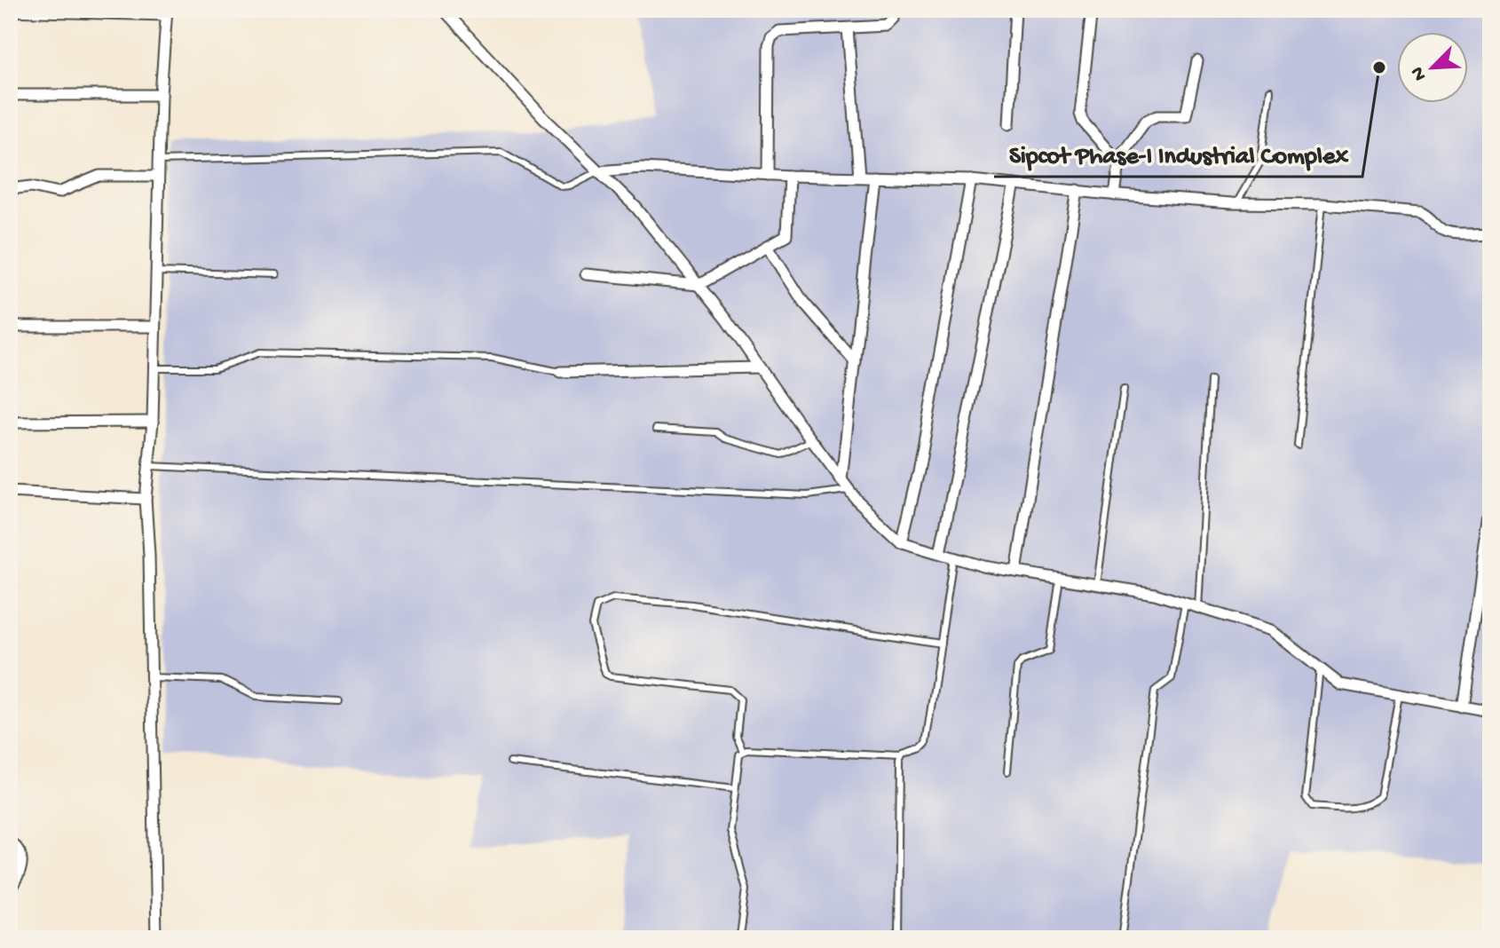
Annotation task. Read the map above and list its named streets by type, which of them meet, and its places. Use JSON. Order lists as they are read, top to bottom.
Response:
{
  "places": ["Sipcot Phase-I Industrial Complex"],
  "north": "bottom left"
}
